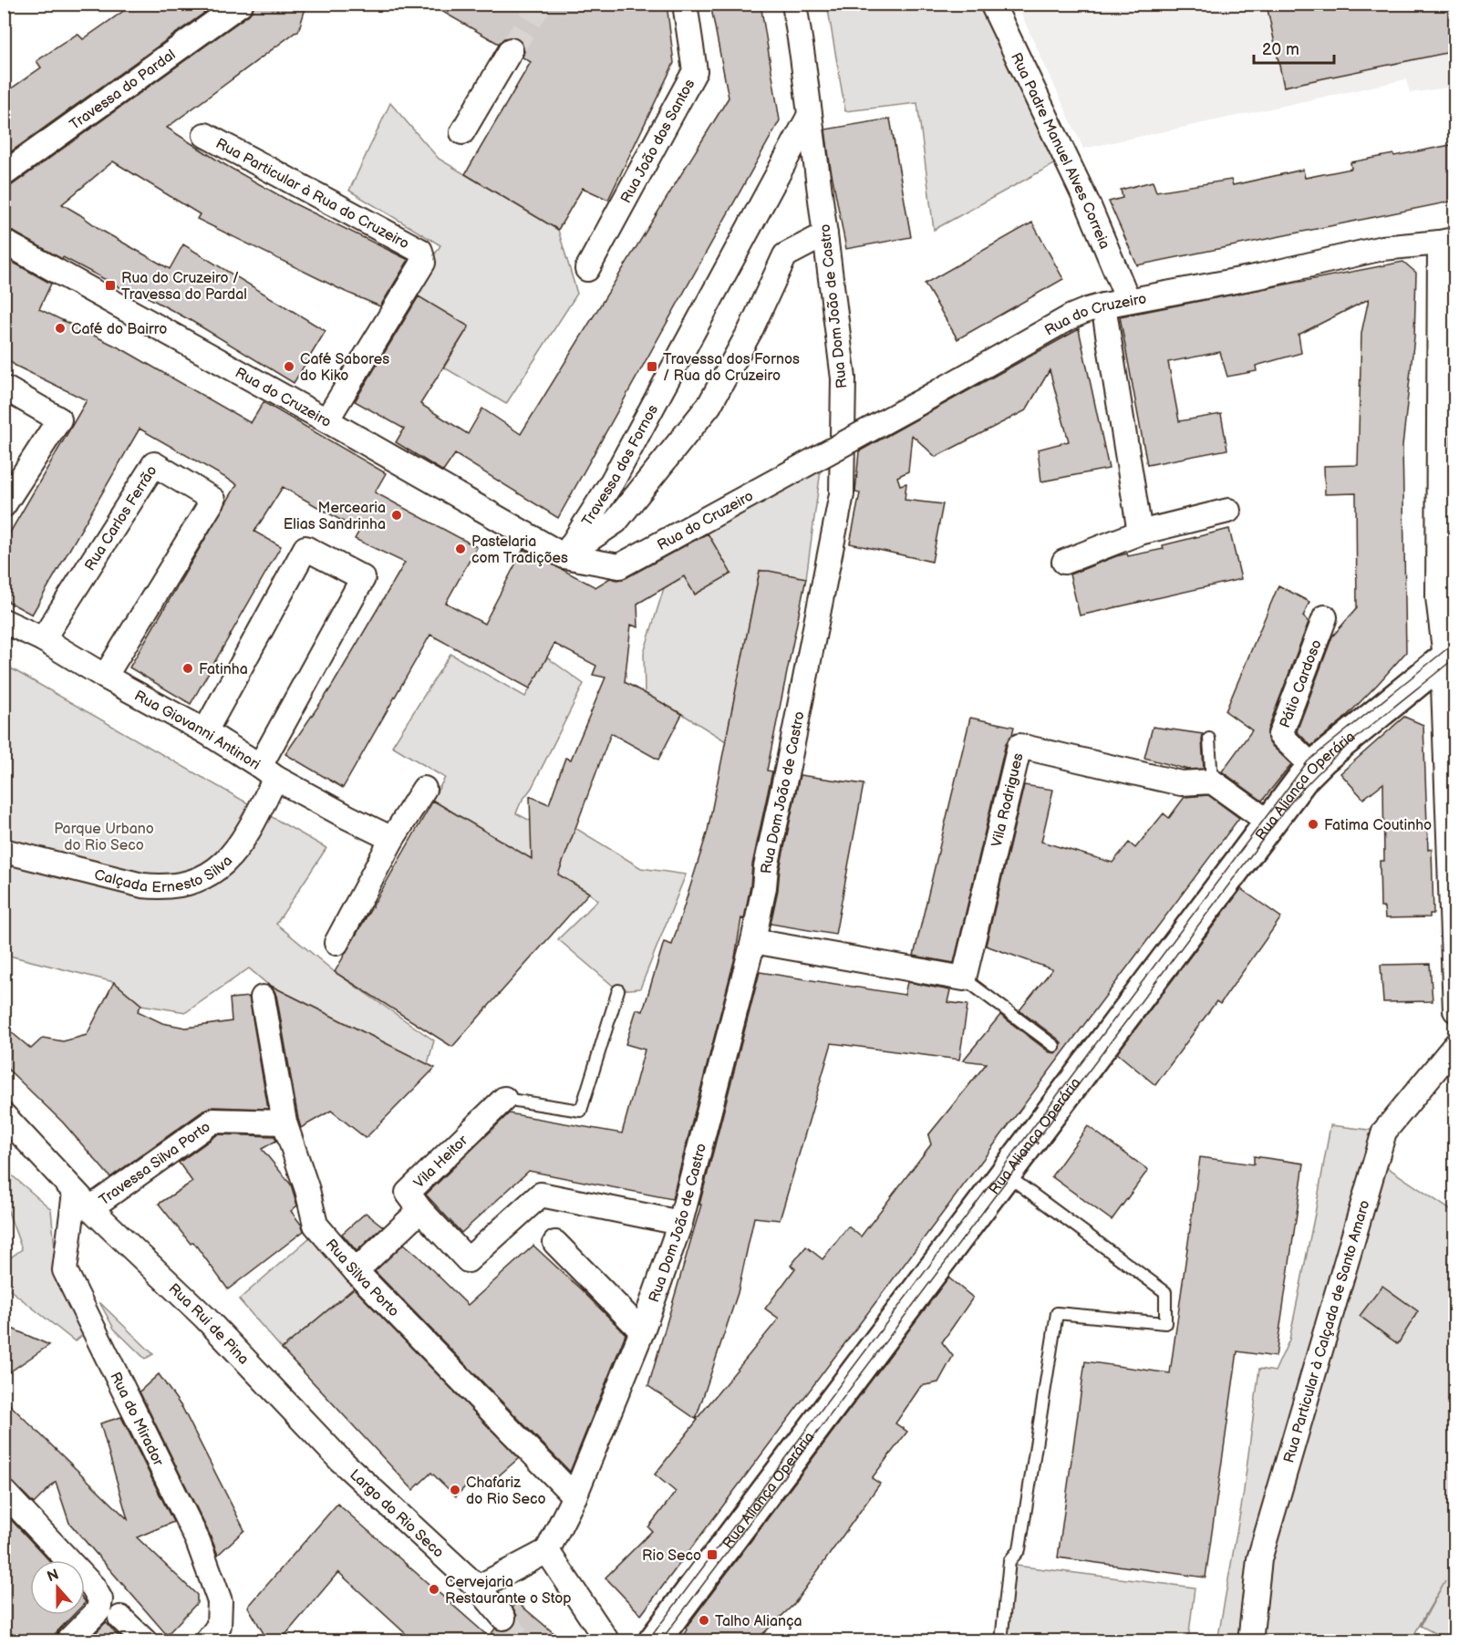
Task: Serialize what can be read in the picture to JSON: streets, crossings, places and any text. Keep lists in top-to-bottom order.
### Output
{
  "streets": {
    "street": [
      "Travessa do Pardal",
      "Rua João dos Santos",
      "Rua Padre Manuel Alves Correia",
      "Rua Particular à Rua do Cruzeiro",
      "Rua Dom João de Castro",
      "Rua do Cruzeiro",
      "Travessa dos Fornos",
      "Rua Carlos Ferrão",
      "Pátio Cardoso",
      "Rua Giovanni Antinori",
      "Rua Aliança Operária",
      "Vila Rodrigues",
      "Calçada Ernesto Silva",
      "Vila Heitor",
      "Travessa Silva Porto",
      "Rua Silva Porto",
      "Rua Rui de Pina",
      "Rua Particular à Calçada de Santo Amaro",
      "Rua do Mirador",
      "Largo do Rio Seco"
    ]
  },
  "crossings": [
    ["Rua Padre Manuel Alves Correia", "Rua do Cruzeiro"],
    ["Rua Particular à Rua do Cruzeiro", "Rua do Cruzeiro"],
    ["Rua Dom João de Castro", "Travessa dos Fornos"],
    ["Rua Dom João de Castro", "Rua Silva Porto"],
    ["Rua do Cruzeiro", "Travessa dos Fornos"],
    ["Rua Carlos Ferrão", "Rua Giovanni Antinori"],
    ["Pátio Cardoso", "Rua Aliança Operária"],
    ["Rua Giovanni Antinori", "Calçada Ernesto Silva"],
    ["Vila Heitor", "Rua Silva Porto"],
    ["Travessa Silva Porto", "Rua Silva Porto"],
    ["Travessa Silva Porto", "Rua Rui de Pina"],
    ["Travessa Silva Porto", "Rua do Mirador"],
    ["Rua Rui de Pina", "Rua do Mirador"],
    ["Rua Rui de Pina", "Largo do Rio Seco"]
  ],
  "parks": ["Parque Urbano do Rio Seco"],
  "places": {
    "transit": ["Rua do Cruzeiro / Travessa do Pardal", "Travessa dos Fornos / Rua do Cruzeiro", "Rio Seco"],
    "other": [
      "Café do Bairro",
      "Café Sabores do Kiko",
      "Mercearia Elias Sandrinha",
      "Pastelaria com Tradições",
      "Fatinha",
      "Fatima Coutinho",
      "Chafariz do Rio Seco",
      "Cervejaria Restaurante o Stop",
      "Talho Aliança"
    ]
  },
  "scale_bar": "20 m",
  "north": "top"
}
